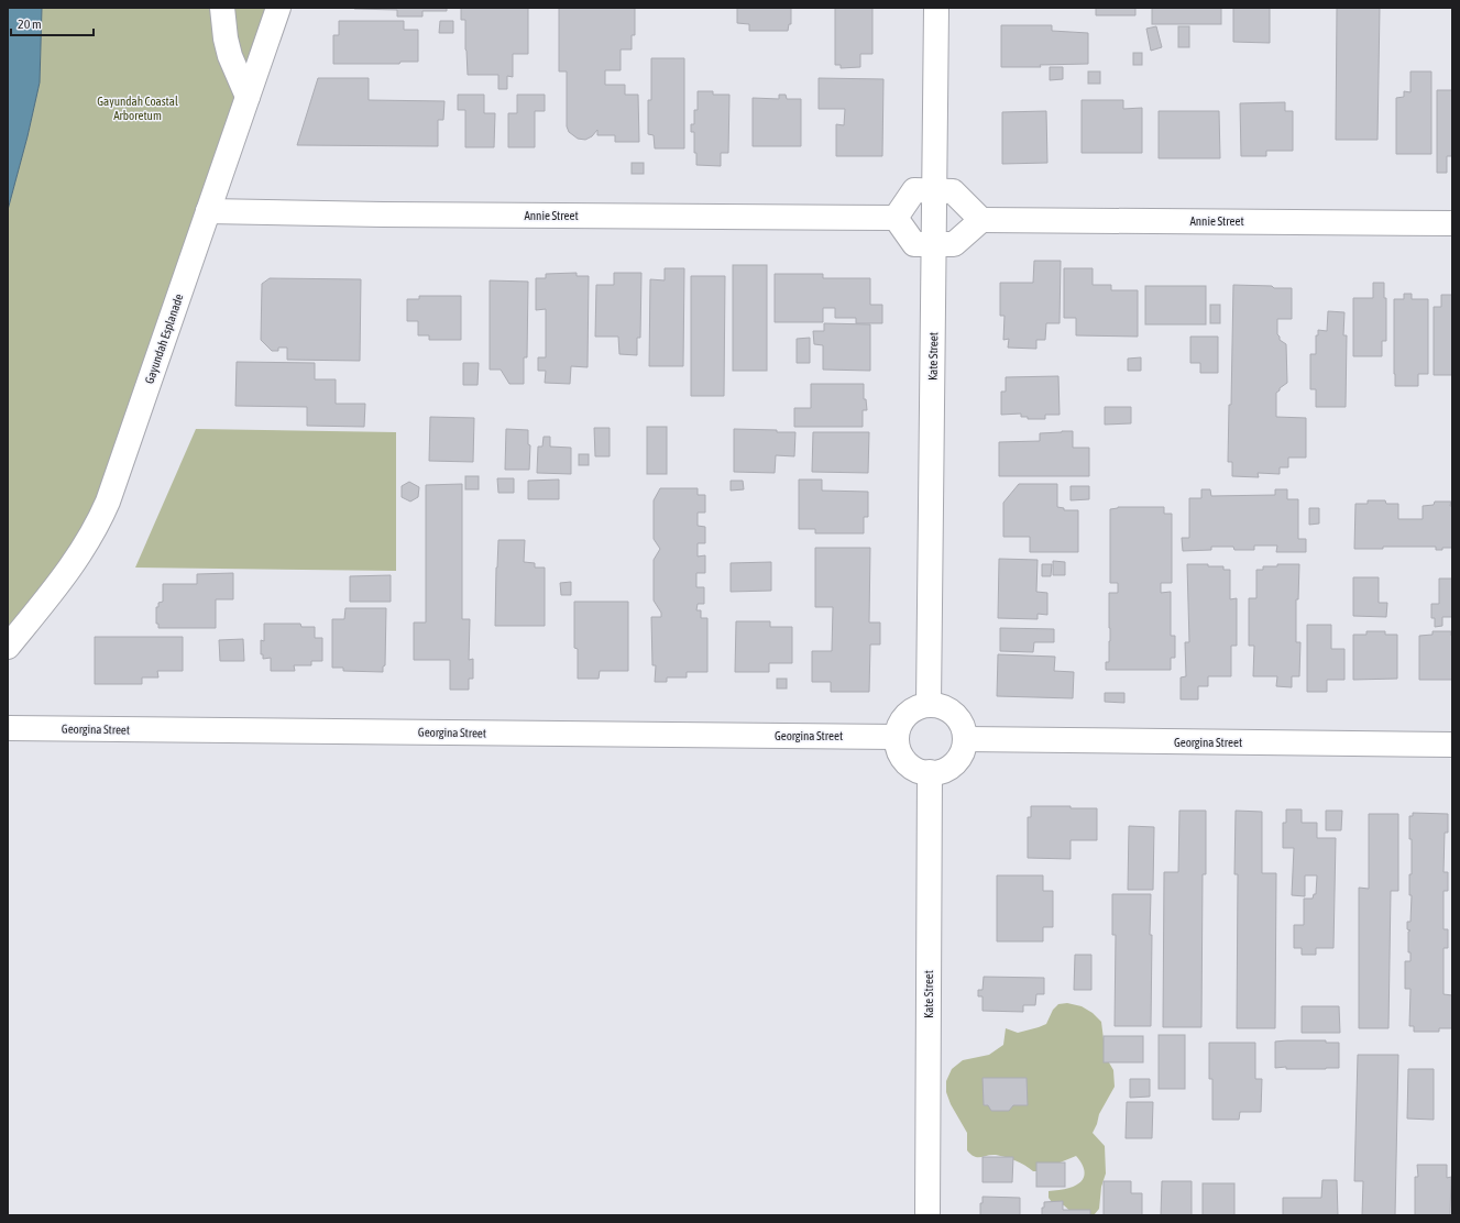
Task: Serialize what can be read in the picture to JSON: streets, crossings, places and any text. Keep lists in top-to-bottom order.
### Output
{
  "streets": {
    "street": [
      "Annie Street",
      "Gayundah Esplanade",
      "Kate Street",
      "Georgina Street"
    ]
  },
  "crossings": [
    ["Annie Street", "Gayundah Esplanade"],
    ["Kate Street", "Georgina Street"]
  ],
  "parks": ["Gayundah Coastal Arboretum"],
  "scale_bar": "20 m"
}
